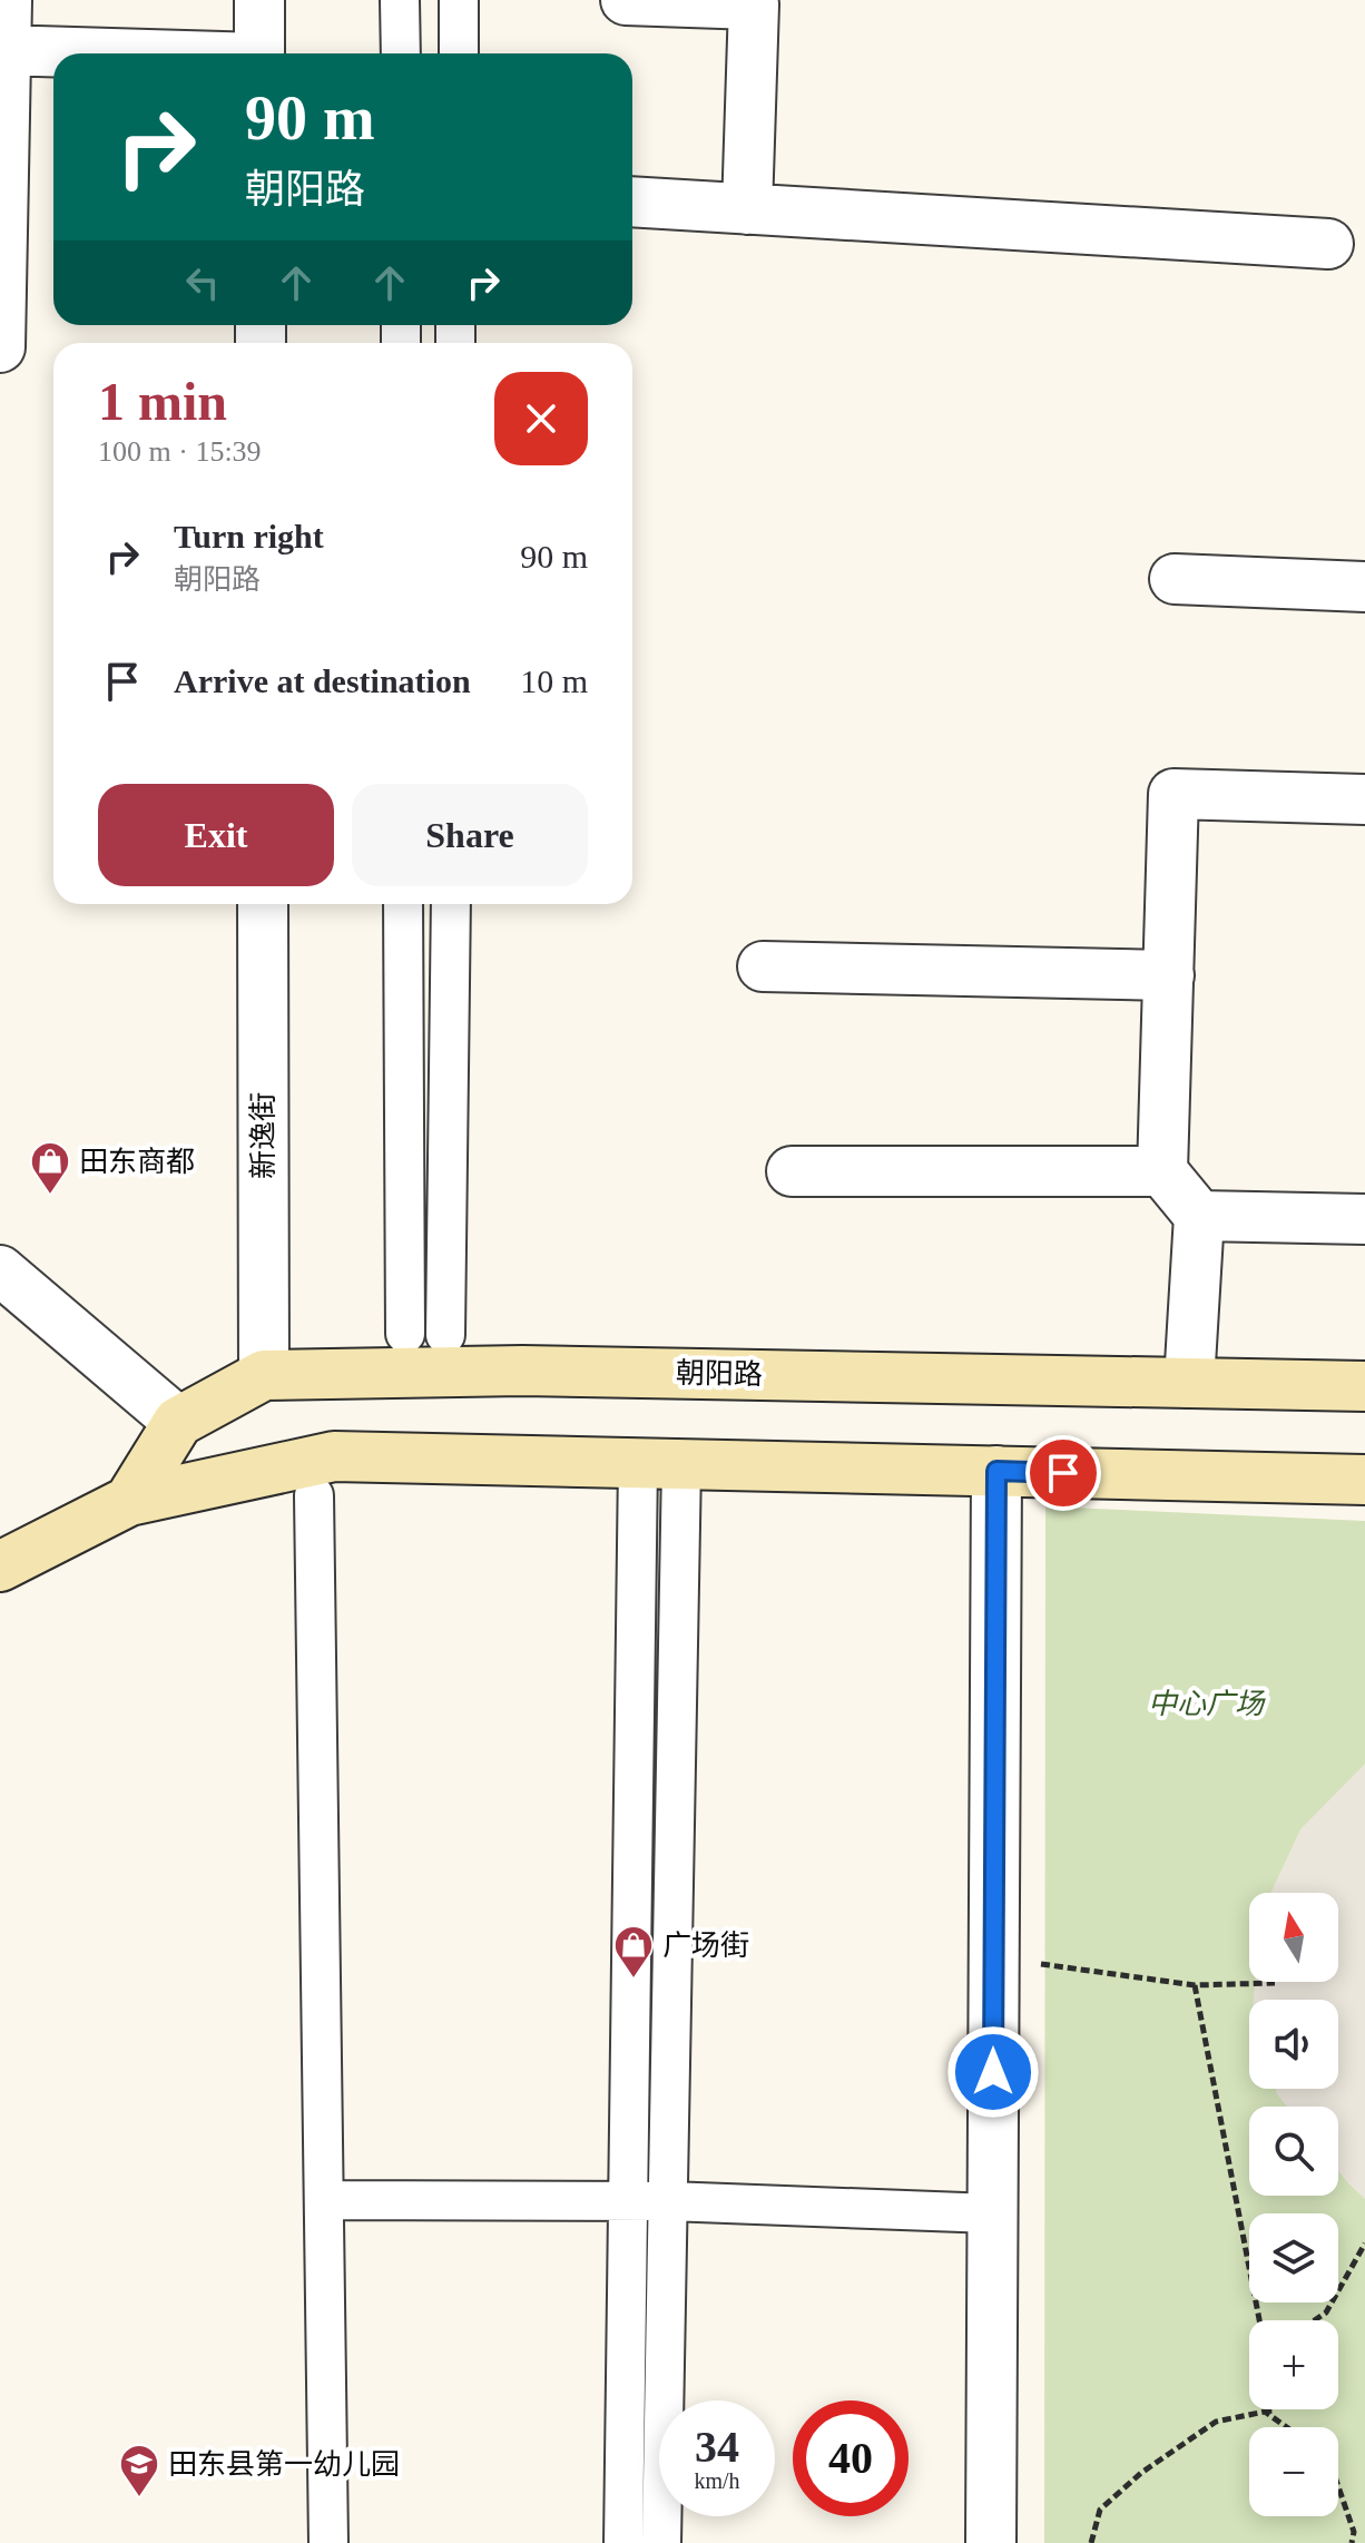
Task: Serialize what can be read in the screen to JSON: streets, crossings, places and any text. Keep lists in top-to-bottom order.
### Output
{
  "streets": {
    "main road": ["朝阳路"],
    "street": ["新逸街"]
  },
  "crossings": [
    ["新逸街", "朝阳路"]
  ],
  "parks": ["中心广场"],
  "places": {
    "shop": ["田东商都", "广场街"],
    "school or university": ["田东县第一幼儿园"]
  },
  "north": "top",
  "page": {
    "turn": ["90 m", "朝阳路"],
    "heading": ["1 min", "100 m · 15:39"],
    "list": [
      {
        "name": "Turn right",
        "note": "朝阳路",
        "value": "90 m"
      },
      {
        "name": "Arrive at destination",
        "value": "10 m"
      }
    ],
    "buttons": ["Exit", "Share"],
    "map_buttons": ["+", "−"],
    "speed": "34 km/h",
    "limit": "40"
  }
}
